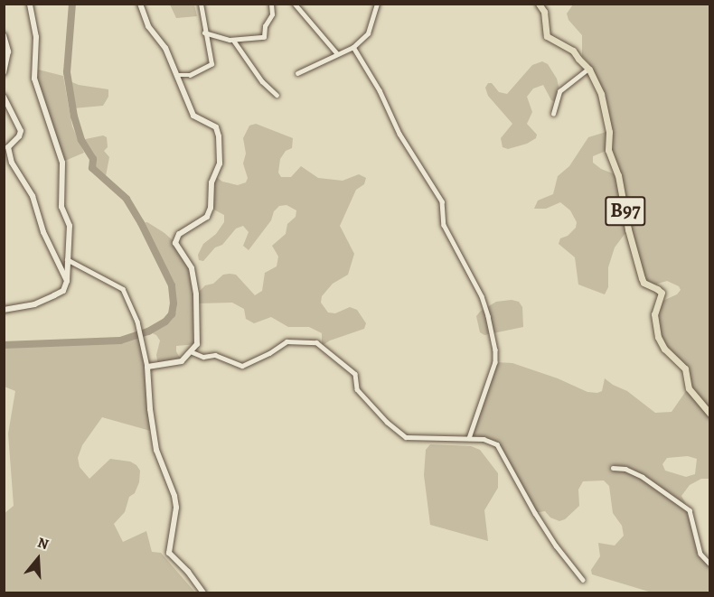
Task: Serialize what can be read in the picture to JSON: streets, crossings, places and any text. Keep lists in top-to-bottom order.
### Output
{
  "streets": {
    "main road": ["B97"]
  },
  "north": "top"
}
